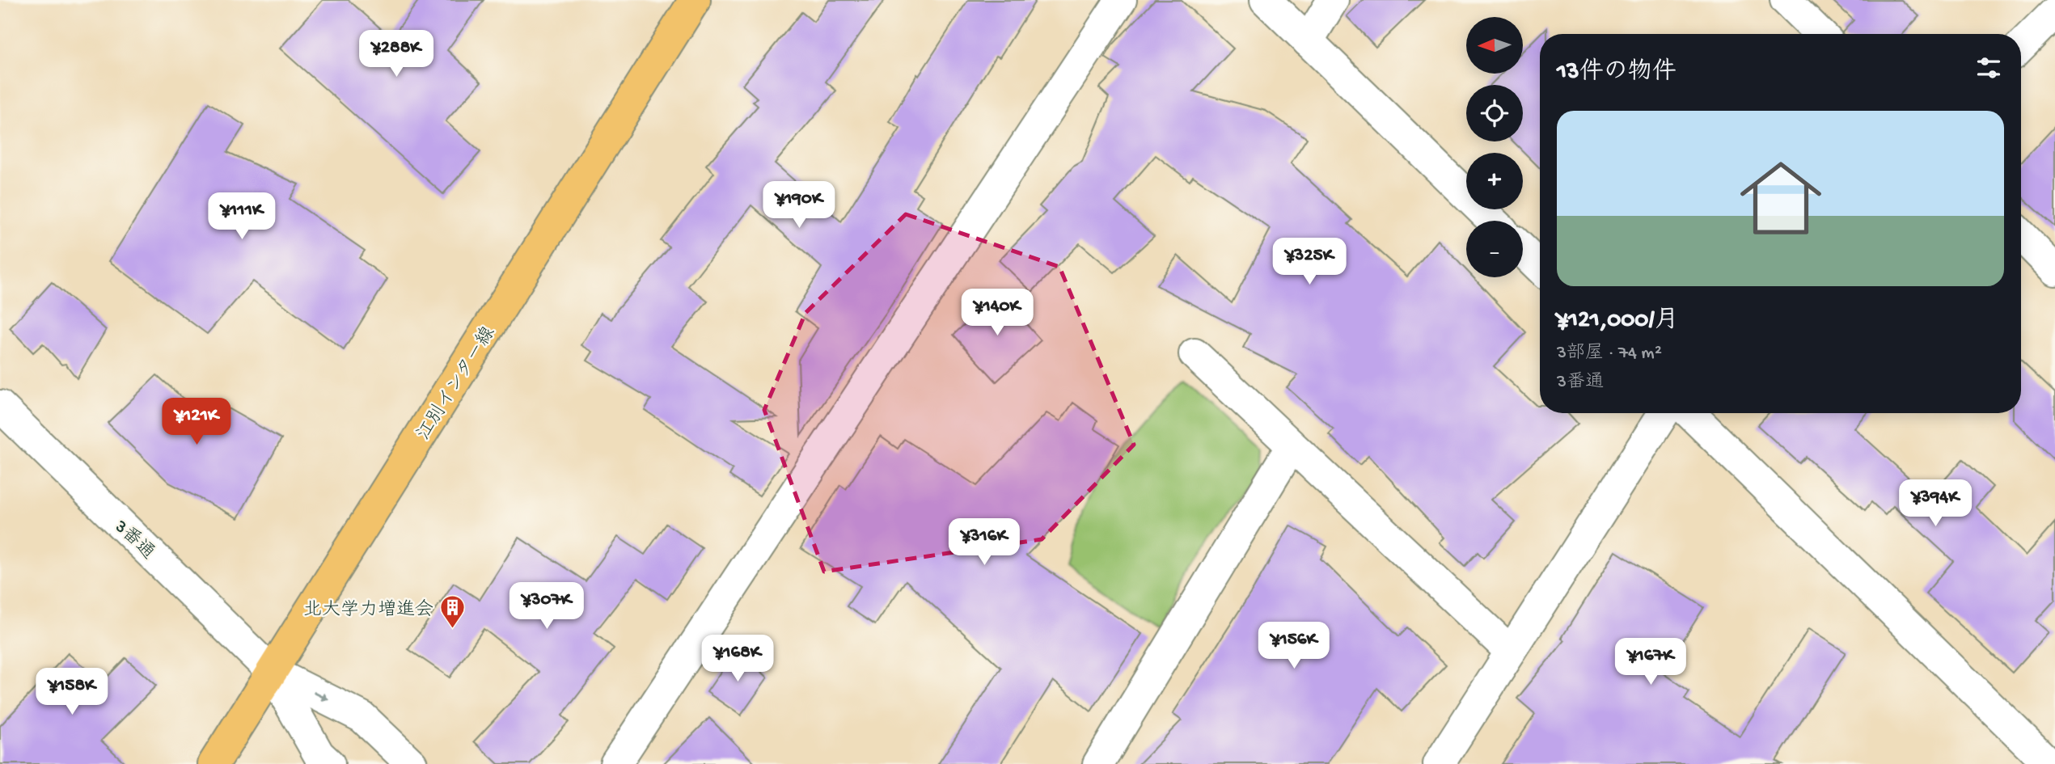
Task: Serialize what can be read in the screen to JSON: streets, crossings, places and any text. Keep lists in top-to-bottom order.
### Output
{
  "streets": {
    "main road": ["江別インター線"],
    "street": ["3番通"]
  },
  "crossings": [
    ["江別インター線", "3番通"]
  ],
  "places": {
    "building": ["北大学力増進会"]
  },
  "north": "left",
  "page": {
    "map_buttons": ["+", "−"],
    "price": [
      "¥288K",
      "¥190K",
      "¥111K",
      "¥325K",
      "¥140K",
      "¥121K",
      "¥394K",
      "¥316K",
      "¥307K",
      "¥156K",
      "¥168K",
      "¥167K",
      "¥158K"
    ],
    "heading": "13件の物件",
    "list": [
      {
        "name": "¥121,000/月",
        "note": "3部屋 · 74 m² · 3番通"
      }
    ]
  }
}
